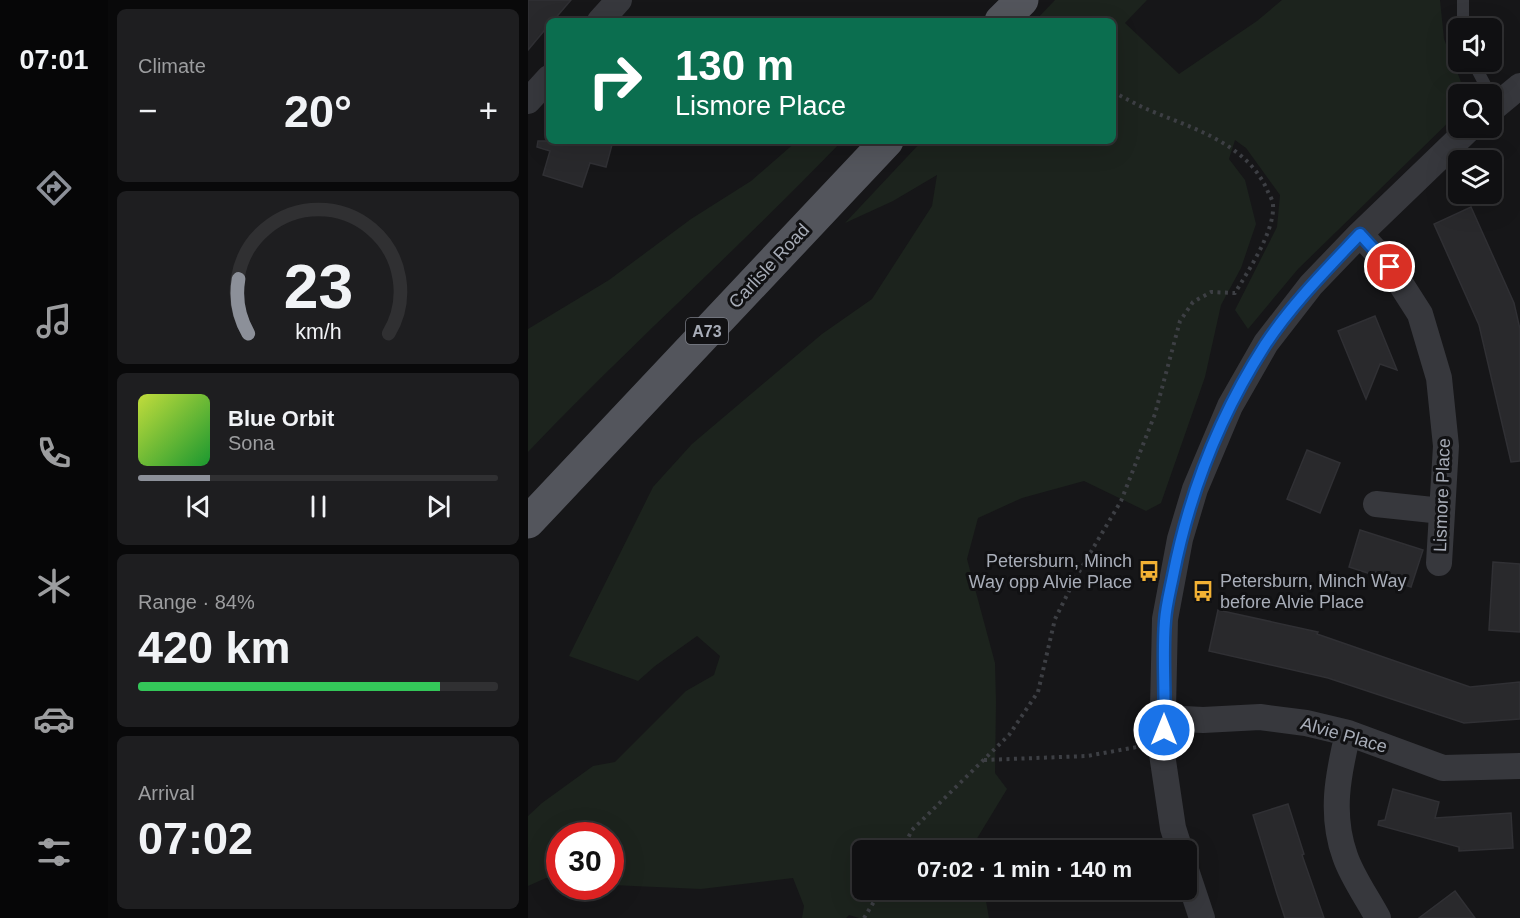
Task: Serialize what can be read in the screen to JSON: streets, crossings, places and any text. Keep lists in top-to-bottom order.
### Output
{
  "streets": {
    "main road": ["Carlisle Road", "A73"],
    "street": ["Lismore Place", "Alvie Place"]
  },
  "places": {
    "bus stop": ["Petersburn, Minch Way opp Alvie Place", "Petersburn, Minch Way before Alvie Place"]
  },
  "page": {
    "tabs": "07:01",
    "tile": [
      "Climate",
      ["Range · 84%", "420 km"],
      ["Arrival", "07:02"]
    ],
    "turn": ["130 m", "Lismore Place"],
    "heat": ["−", "20°", "+"],
    "song": ["Blue Orbit", "Sona"],
    "limit": "30",
    "trip": "07:02 · 1 min · 140 m",
    "gauge": ["23", "km/h"]
  }
}
